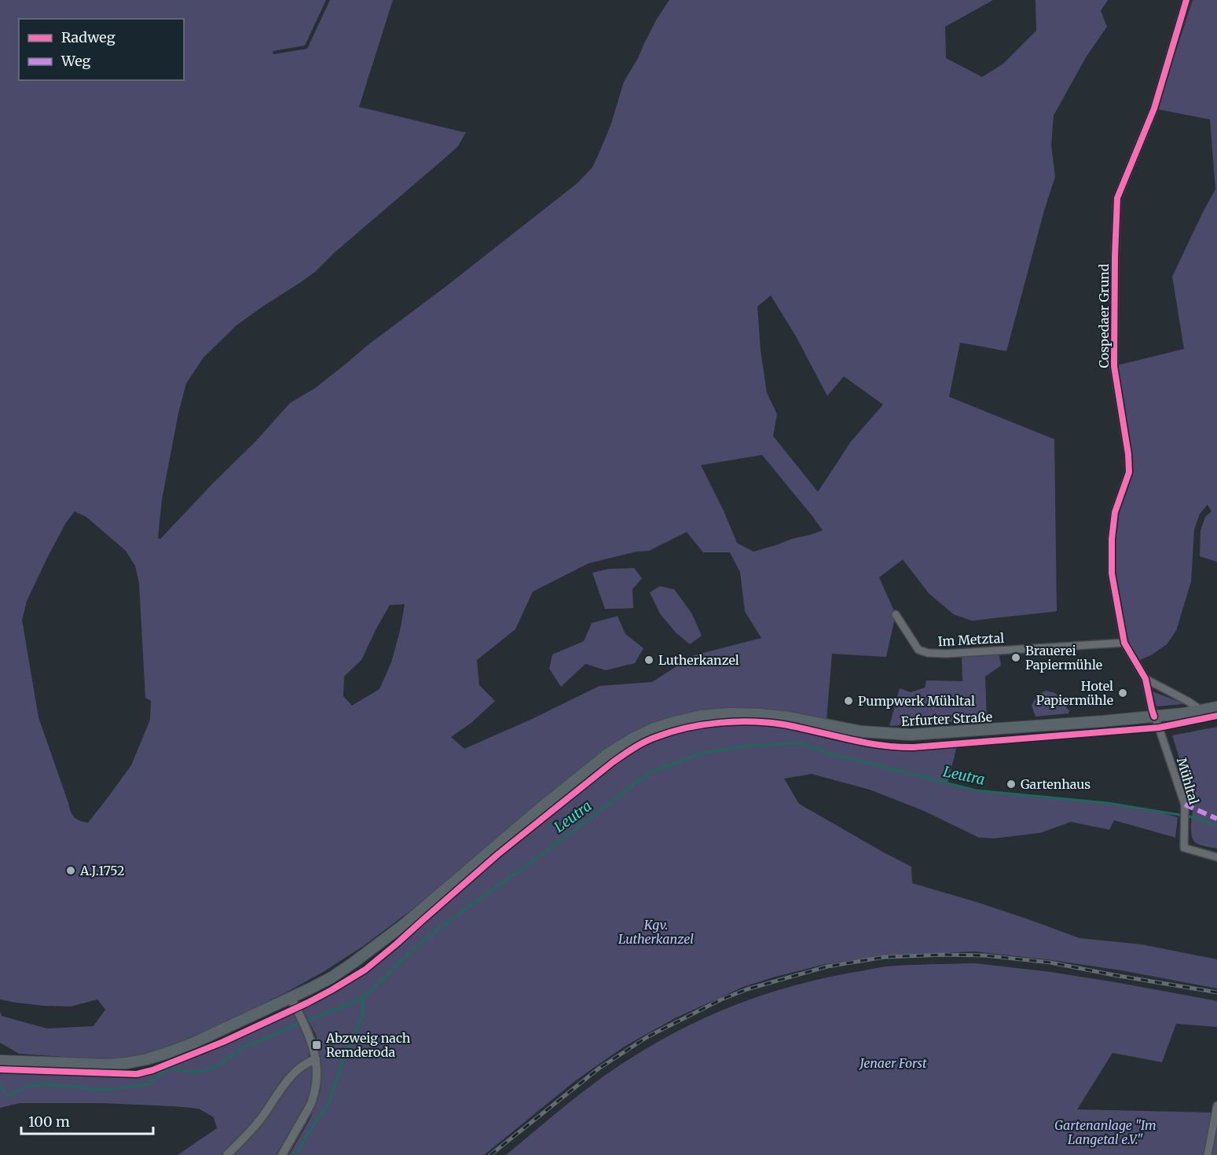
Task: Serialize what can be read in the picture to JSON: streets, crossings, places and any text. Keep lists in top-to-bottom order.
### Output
{
  "streets": {
    "main road": ["Erfurter Straße"],
    "street": ["Cospedaer Grund", "Im Metztal", "Mühltal"]
  },
  "crossings": [
    ["Cospedaer Grund", "Im Metztal"],
    ["Cospedaer Grund", "Erfurter Straße"],
    ["Cospedaer Grund", "Mühltal"],
    ["Erfurter Straße", "Mühltal"]
  ],
  "water": ["Leutra"],
  "parks": ["Kgv. Lutherkanzel", "Jenaer Forst", "Gartenanlage \"Im Langetal e.V.\""],
  "places": {
    "other": [
      "Brauerei Papiermühle",
      "Lutherkanzel",
      "Hotel Papiermühle",
      "Pumpwerk Mühltal",
      "Gartenhaus",
      "A.J.1752"
    ],
    "transit": ["Abzweig nach Remderoda"]
  },
  "legend": ["Radweg", "Weg"],
  "scale_bar": "100 m"
}
